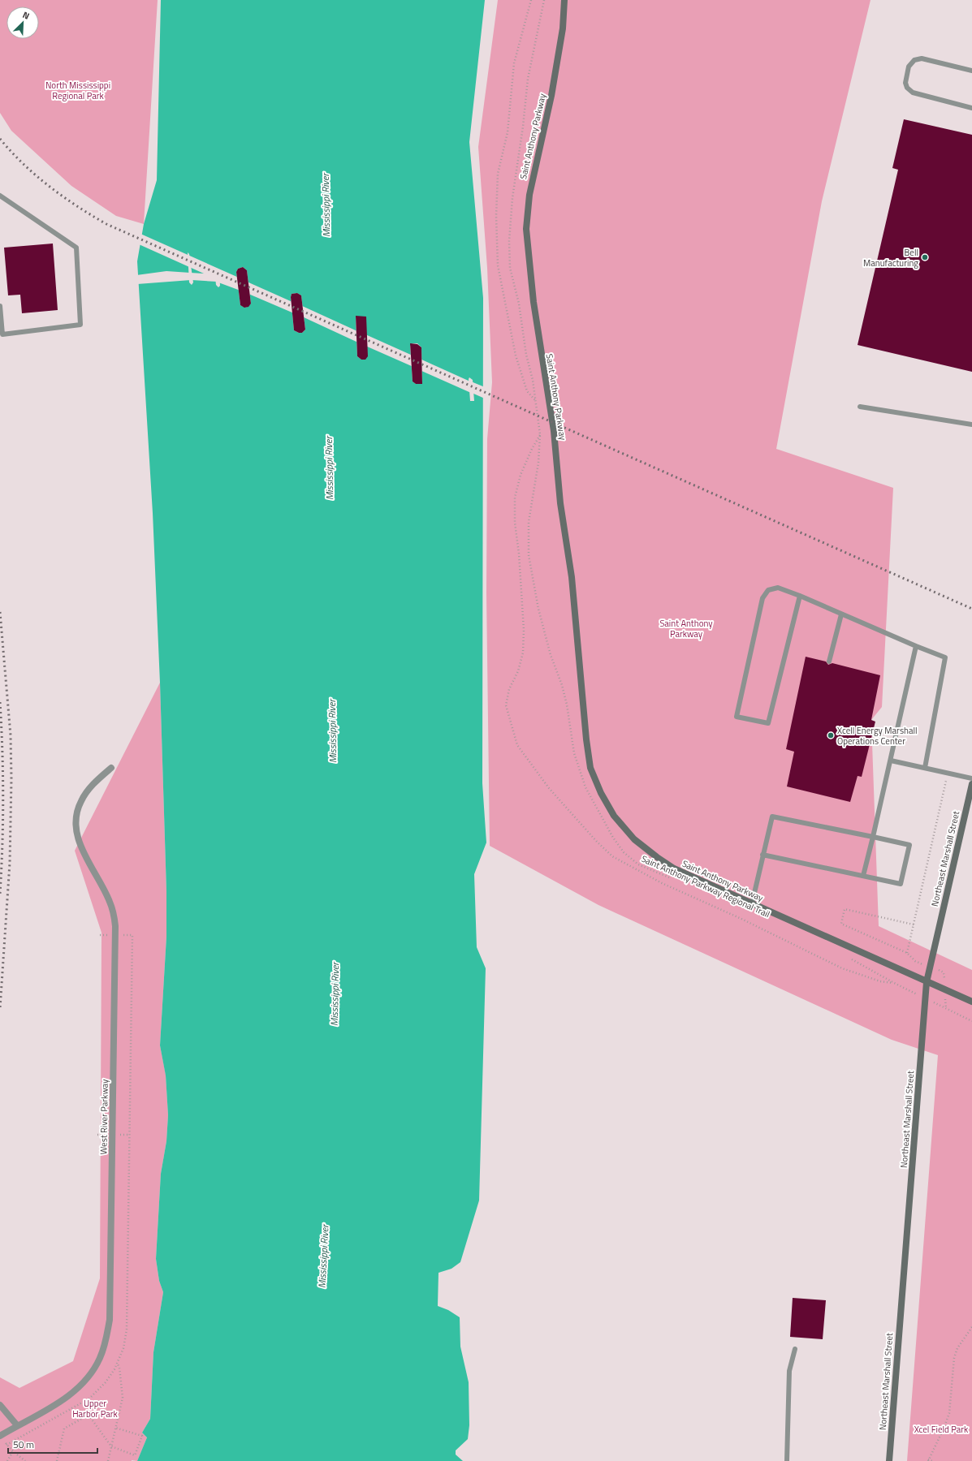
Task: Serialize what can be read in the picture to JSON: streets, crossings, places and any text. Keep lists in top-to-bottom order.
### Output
{
  "streets": {
    "street": ["Saint Anthony Parkway", "Northeast Marshall Street", "West River Parkway"],
    "path": ["Saint Anthony Parkway Regional Trail"]
  },
  "crossings": [
    ["Saint Anthony Parkway", "Northeast Marshall Street"]
  ],
  "water": ["Mississippi River"],
  "parks": [
    "North Mississippi Regional Park",
    "Saint Anthony Parkway",
    "Upper Harbor Park",
    "Xcel Field Park"
  ],
  "places": ["Bell Manufacturing", "Xcell Energy Marshall Operations Center"],
  "scale_bar": "50 m",
  "north": "top right"
}
